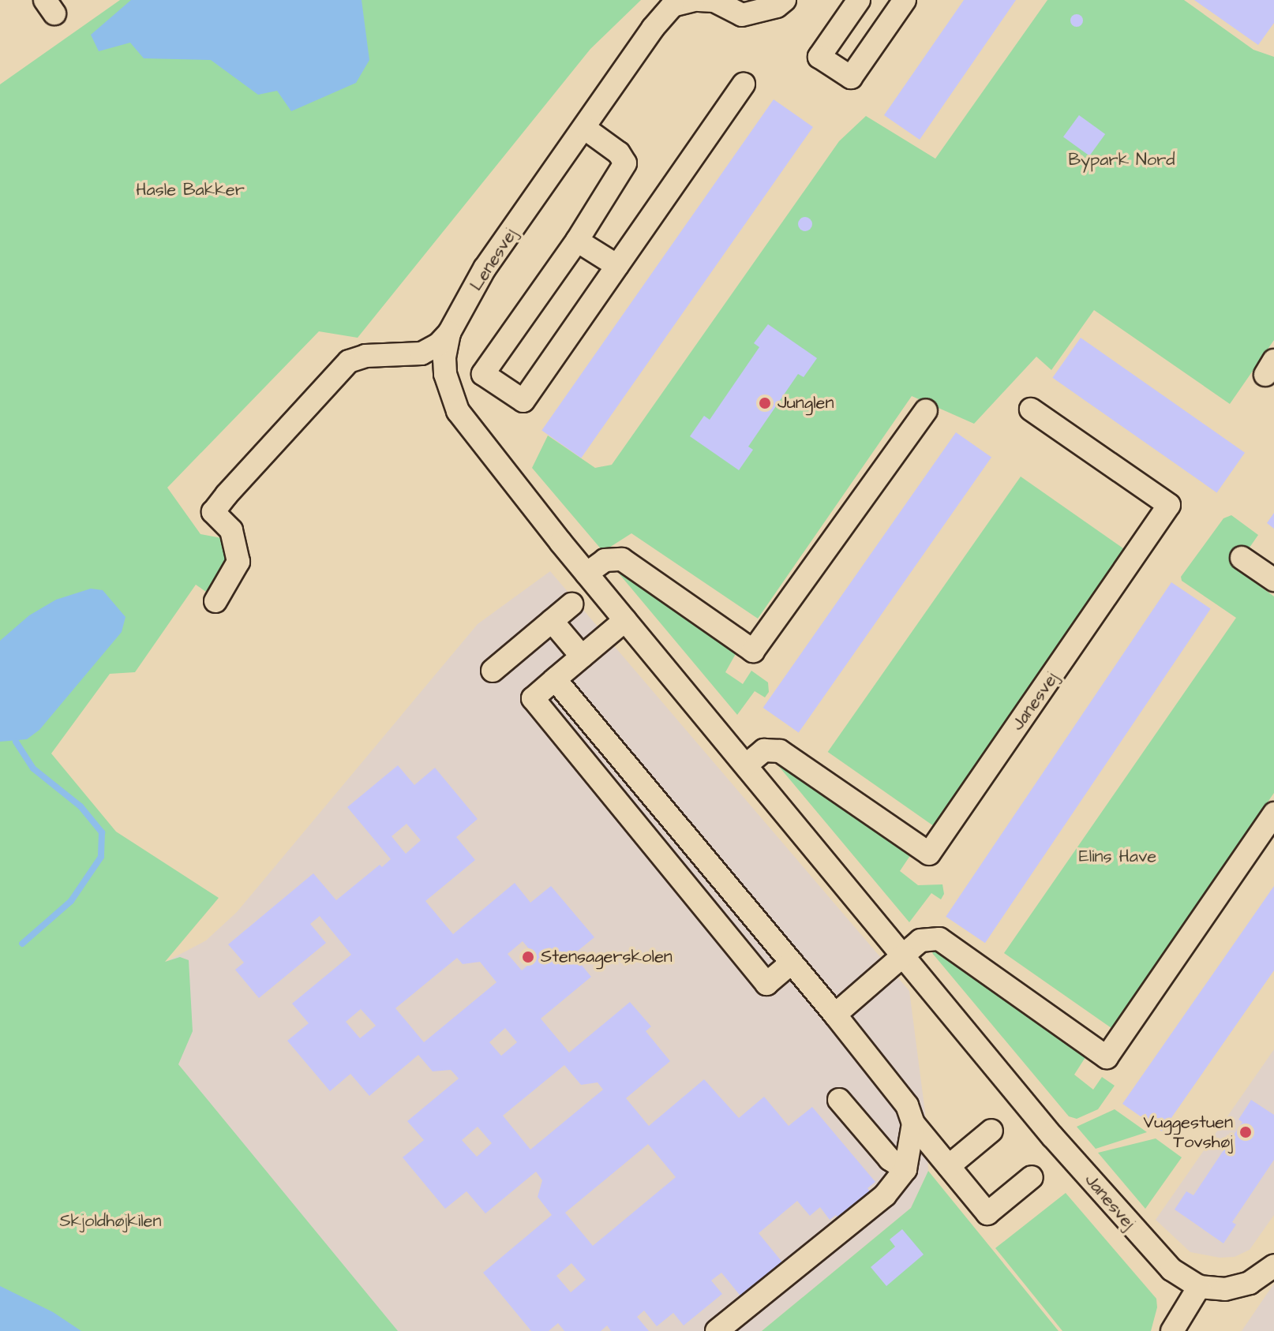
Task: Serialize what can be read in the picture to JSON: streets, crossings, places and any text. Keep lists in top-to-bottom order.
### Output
{
  "streets": {
    "street": ["Lenesvej", "Janesvej"]
  },
  "crossings": [
    ["Lenesvej", "Janesvej"]
  ],
  "parks": [
    "Bypark Nord",
    "Hasle Bakker",
    "Elins Have",
    "Skjoldhøjkilen"
  ],
  "places": ["Junglen", "Stensagerskolen", "Vuggestuen Tovshøj"]
}
